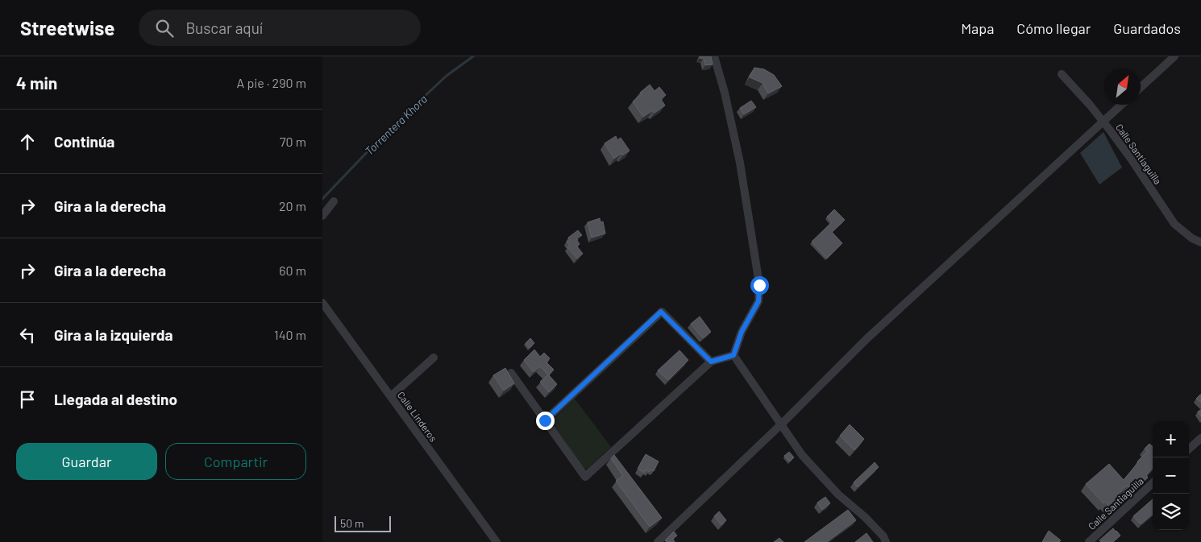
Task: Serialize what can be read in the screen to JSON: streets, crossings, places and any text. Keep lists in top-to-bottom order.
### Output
{
  "streets": {
    "street": ["Calle Santiaguilla", "Calle Linderos"]
  },
  "water": ["Torrentera Khora"],
  "scale_bar": "50 m",
  "north": "top right",
  "page": {
    "header": "Streetwise",
    "search": "Buscar aquí",
    "nav": ["Mapa", "Cómo llegar", "Guardados"],
    "heading": ["4 min", "A pie · 290 m"],
    "list": [
      ["Continúa", "70 m"],
      ["Gira a la derecha", "20 m"],
      ["Gira a la derecha", "60 m"],
      ["Gira a la izquierda", "140 m"],
      "Llegada al destino"
    ],
    "map_buttons": ["+", "−"],
    "buttons": ["Guardar", "Compartir"],
    "scale": "50 m"
  }
}
